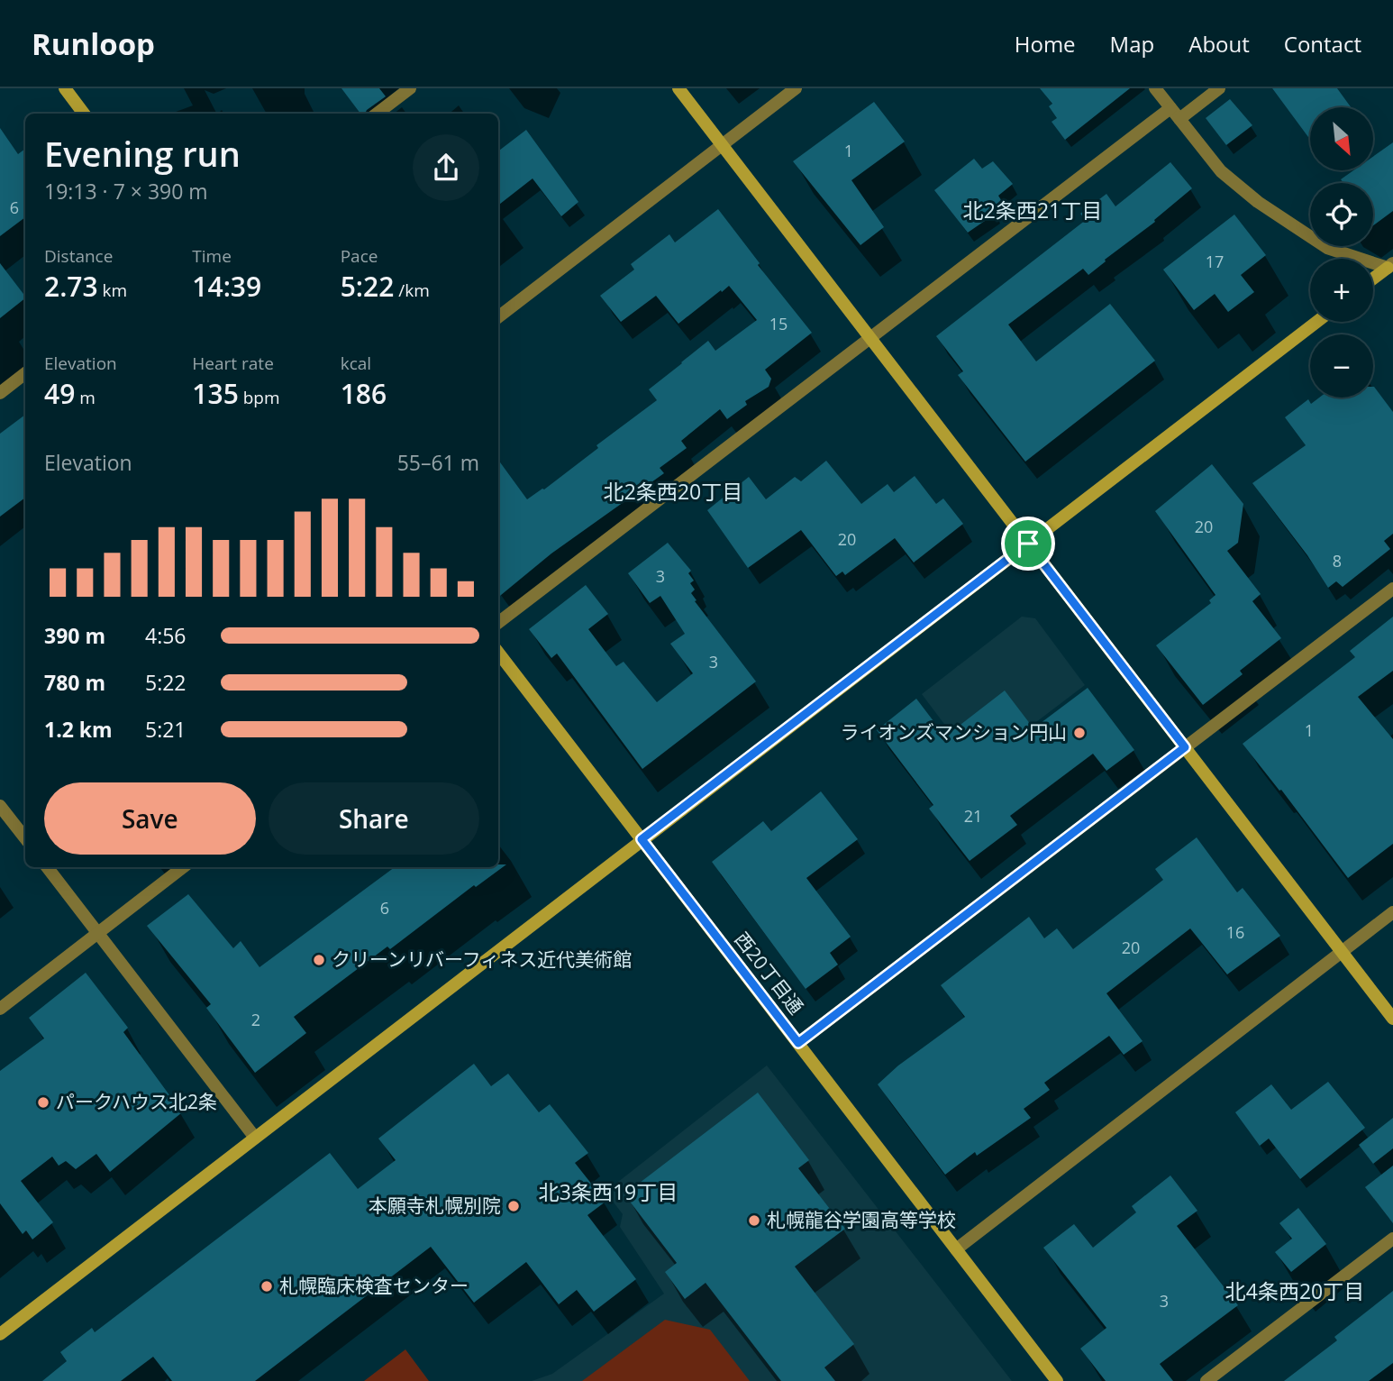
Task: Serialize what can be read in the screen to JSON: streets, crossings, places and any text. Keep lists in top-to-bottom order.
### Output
{
  "streets": {
    "street": ["西20丁目通"]
  },
  "districts": [
    "北2条西21丁目",
    "北2条西20丁目",
    "北3条西19丁目",
    "北4条西20丁目"
  ],
  "places": [
    "ライオンズマンション円山",
    "クリーンリバーフィネス近代美術館",
    "パークハウス北2条",
    "本願寺札幌別院",
    "札幌龍谷学園高等学校",
    "札幌臨床検査センター"
  ],
  "house_numbers": [
    "1",
    "6",
    "17",
    "15",
    "20",
    "20",
    "8",
    "3",
    "3",
    "1",
    "21",
    "6",
    "16",
    "20",
    "2",
    "3"
  ],
  "north": "bottom right",
  "page": {
    "header": "Runloop",
    "nav": [
      "Home",
      "Map",
      "About",
      "Contact"
    ],
    "map_buttons": ["+", "−"],
    "heading": ["Evening run", "19:13 · 7 × 390 m"],
    "stats": [
      ["Distance", "2.73 km"],
      ["Time", "14:39"],
      ["Pace", "5:22 /km"],
      ["Elevation", "49 m"],
      ["Heart rate", "135 bpm"],
      ["kcal", "186"]
    ],
    "chart": ["Elevation", "55–61 m"],
    "list": [
      {
        "name": "390 m",
        "note": "4:56"
      },
      {
        "name": "780 m",
        "note": "5:22"
      },
      {
        "name": "1.2 km",
        "note": "5:21"
      }
    ],
    "buttons": ["Save", "Share"]
  }
}
